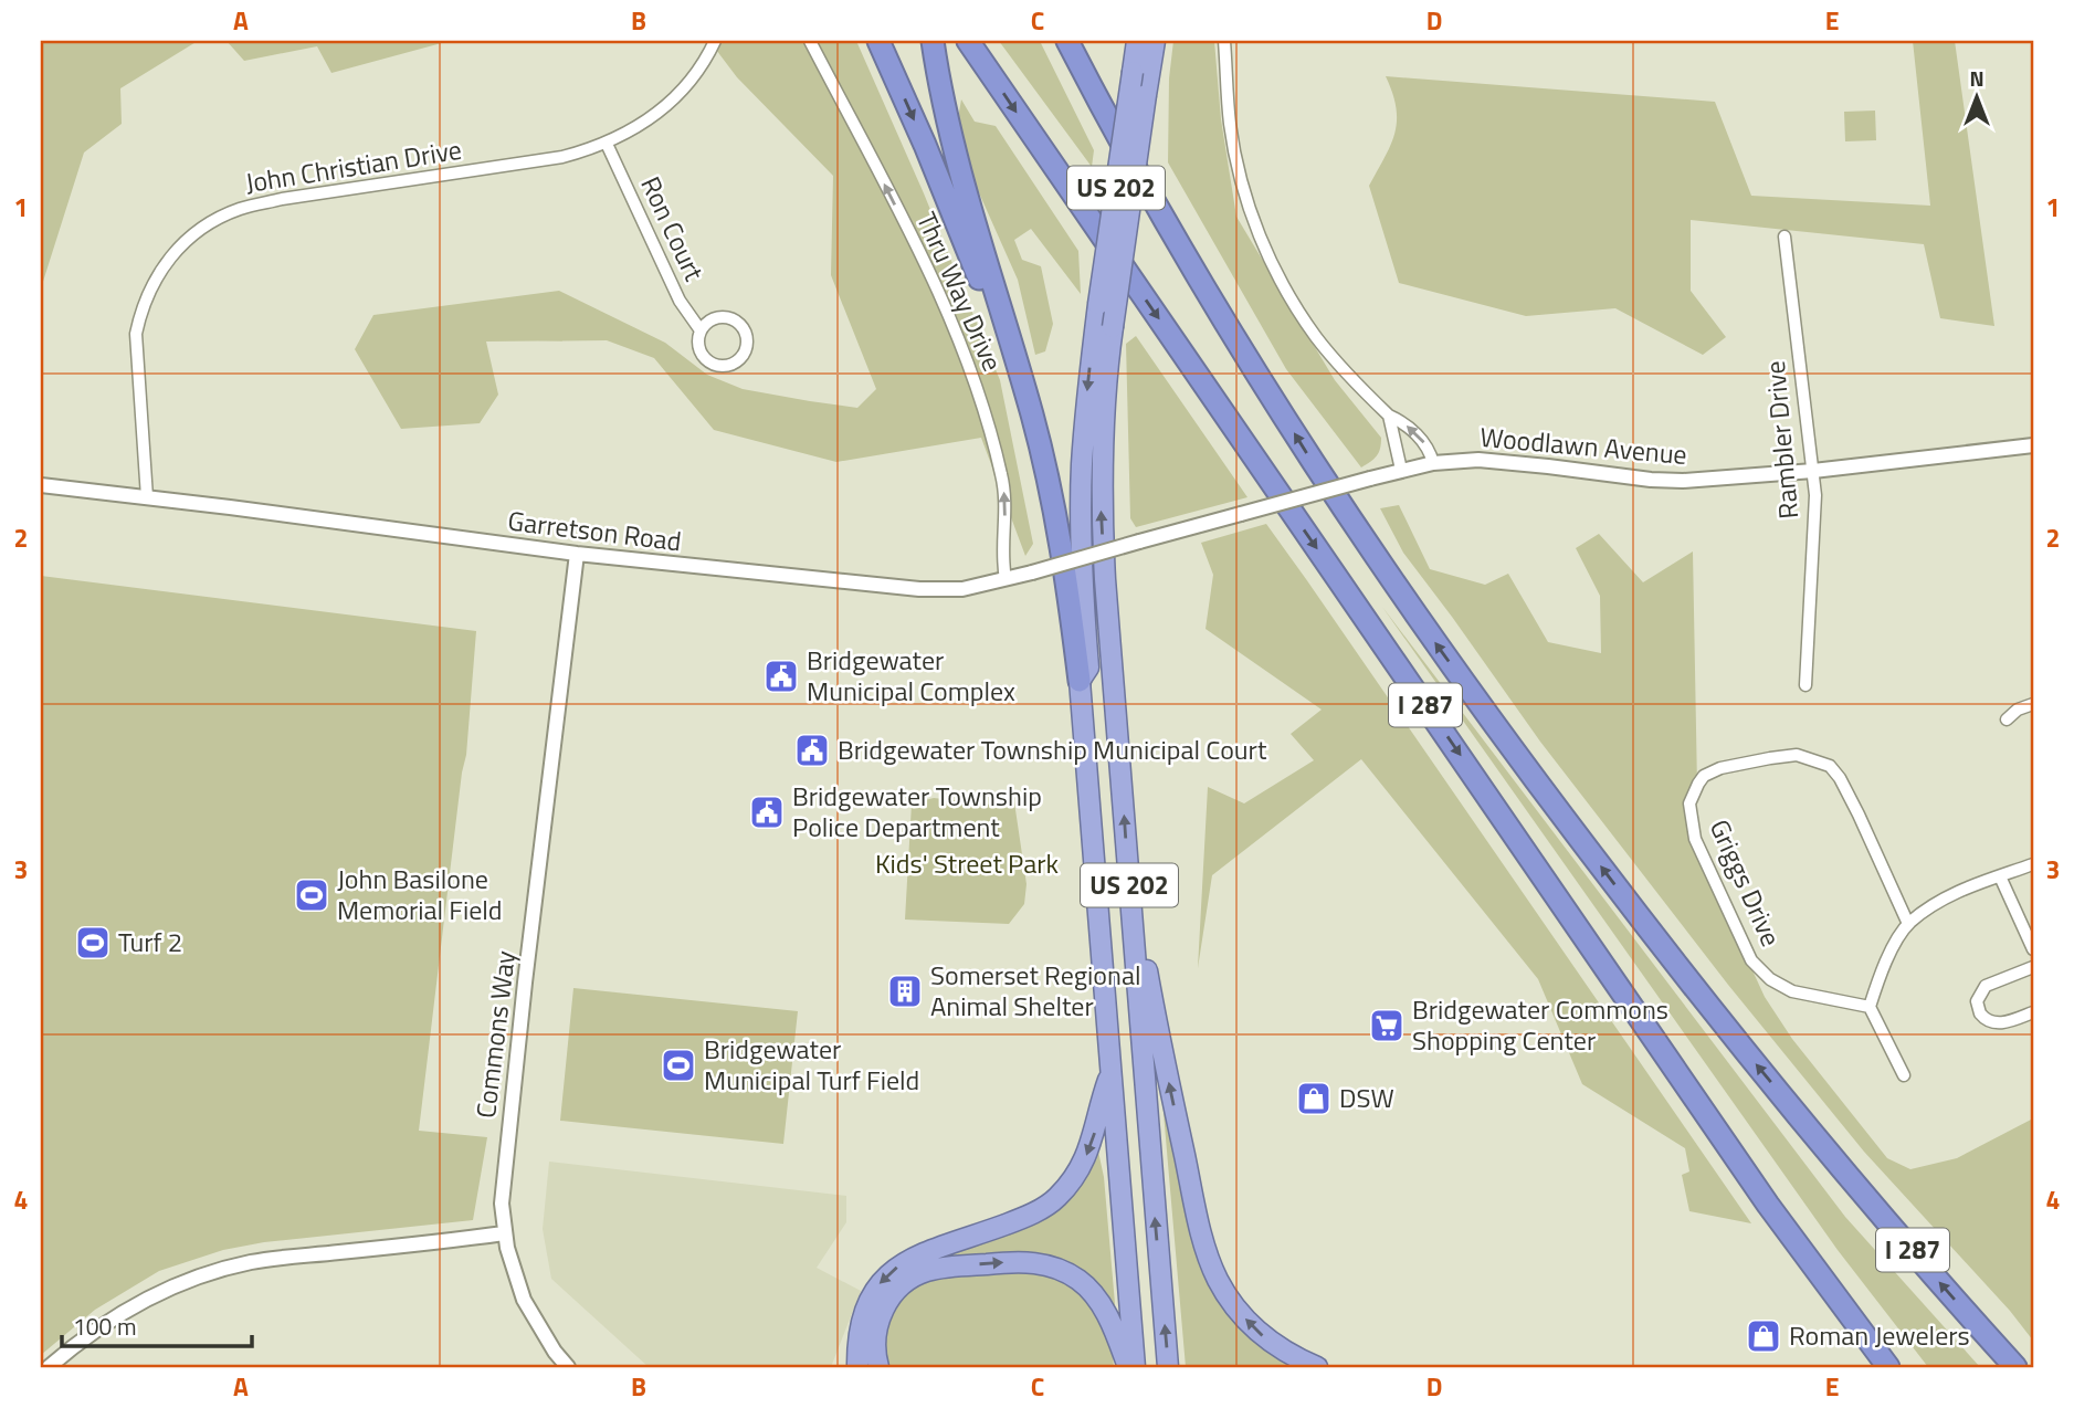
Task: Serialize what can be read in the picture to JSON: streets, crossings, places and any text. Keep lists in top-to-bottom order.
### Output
{
  "streets": {
    "highway": ["US 202", "I 287"],
    "street": [
      "John Christian Drive",
      "Ron Court",
      "Thru Way Drive",
      "Rambler Drive",
      "Woodlawn Avenue",
      "Garretson Road",
      "Griggs Drive",
      "Commons Way"
    ]
  },
  "crossings": [
    ["John Christian Drive", "Ron Court"],
    ["John Christian Drive", "Garretson Road"],
    ["Thru Way Drive", "Garretson Road"],
    ["Rambler Drive", "Woodlawn Avenue"],
    ["Woodlawn Avenue", "Garretson Road"],
    ["Garretson Road", "Commons Way"]
  ],
  "one_way": ["Thru Way Drive"],
  "parks": ["Kids' Street Park"],
  "places": {
    "public building": ["Bridgewater Municipal Complex", "Bridgewater Township Municipal Court", "Bridgewater Township Police Department"],
    "sports": ["John Basilone Memorial Field", "Turf 2", "Bridgewater Municipal Turf Field"],
    "building": ["Somerset Regional Animal Shelter"],
    "supermarket": ["Bridgewater Commons Shopping Center"],
    "shop": ["DSW", "Roman Jewelers"]
  },
  "scale_bar": "100 m",
  "north": "top",
  "grid": {
    "columns": [
      "A",
      "B",
      "C",
      "D",
      "E"
    ],
    "rows": [
      "1",
      "2",
      "3",
      "4"
    ]
  }
}
